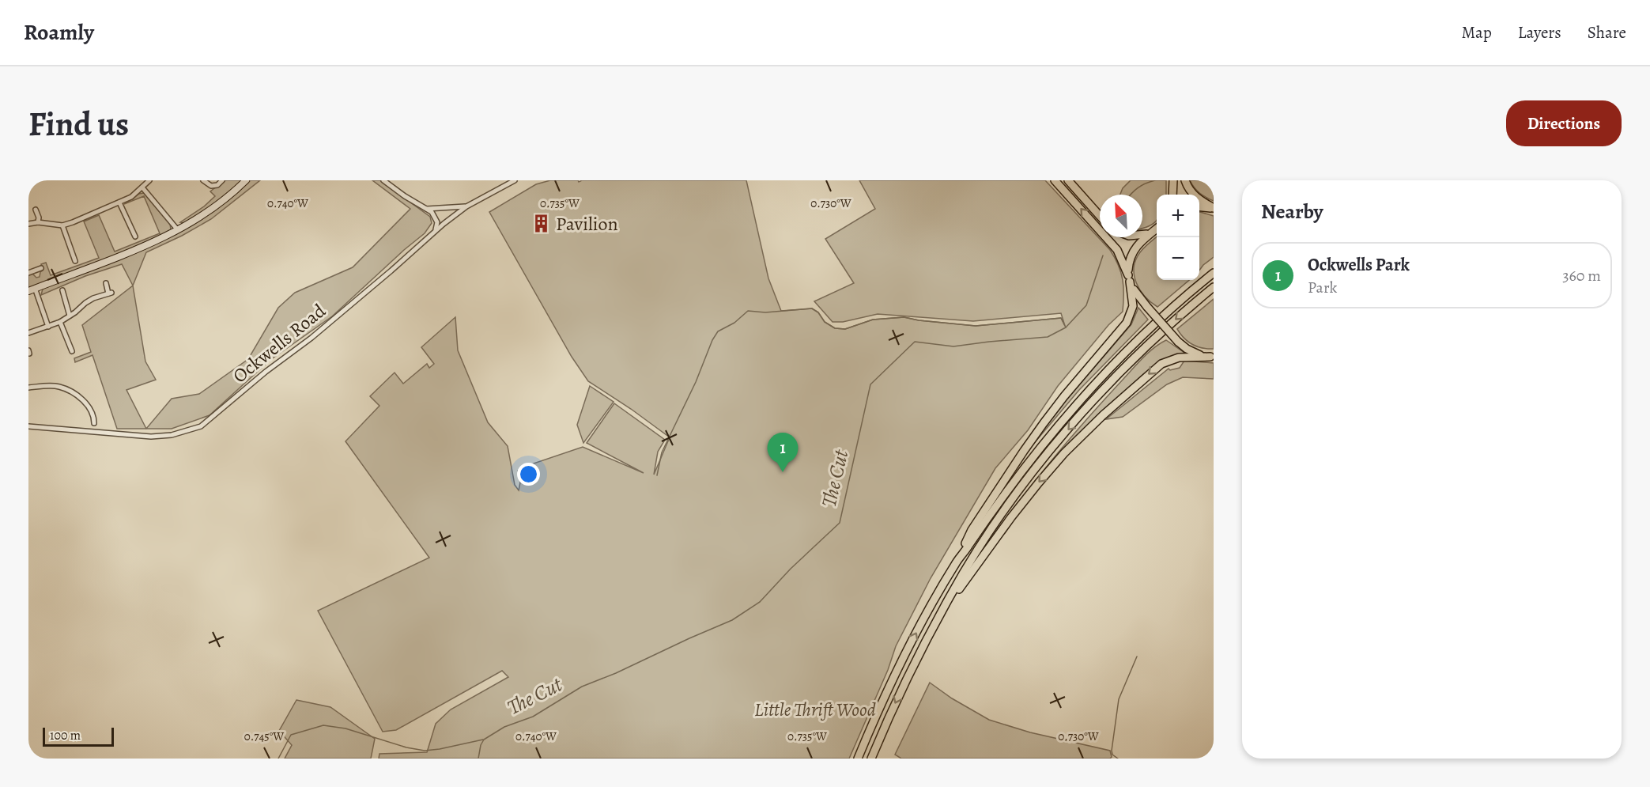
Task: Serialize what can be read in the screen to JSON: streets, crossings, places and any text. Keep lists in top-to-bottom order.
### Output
{
  "streets": {
    "street": ["Ockwells Road"]
  },
  "water": ["The Cut"],
  "parks": ["Little Thrift Wood"],
  "places": {
    "building": ["Pavilion"]
  },
  "scale_bar": "100 m",
  "north": "top left",
  "page": {
    "header": "Roamly",
    "nav": ["Map", "Layers", "Share"],
    "buttons": "Directions",
    "title": "Find us",
    "heading": "Nearby",
    "map_buttons": ["+", "−"],
    "list": [
      {
        "mark": "1",
        "name": "Ockwells Park",
        "note": "Park",
        "value": "360 m"
      }
    ],
    "pins": "1",
    "scale": "100 m"
  },
  "coordinates": [
    "0.740°W",
    "0.735°W",
    "0.730°W",
    "0.745°W"
  ]
}
